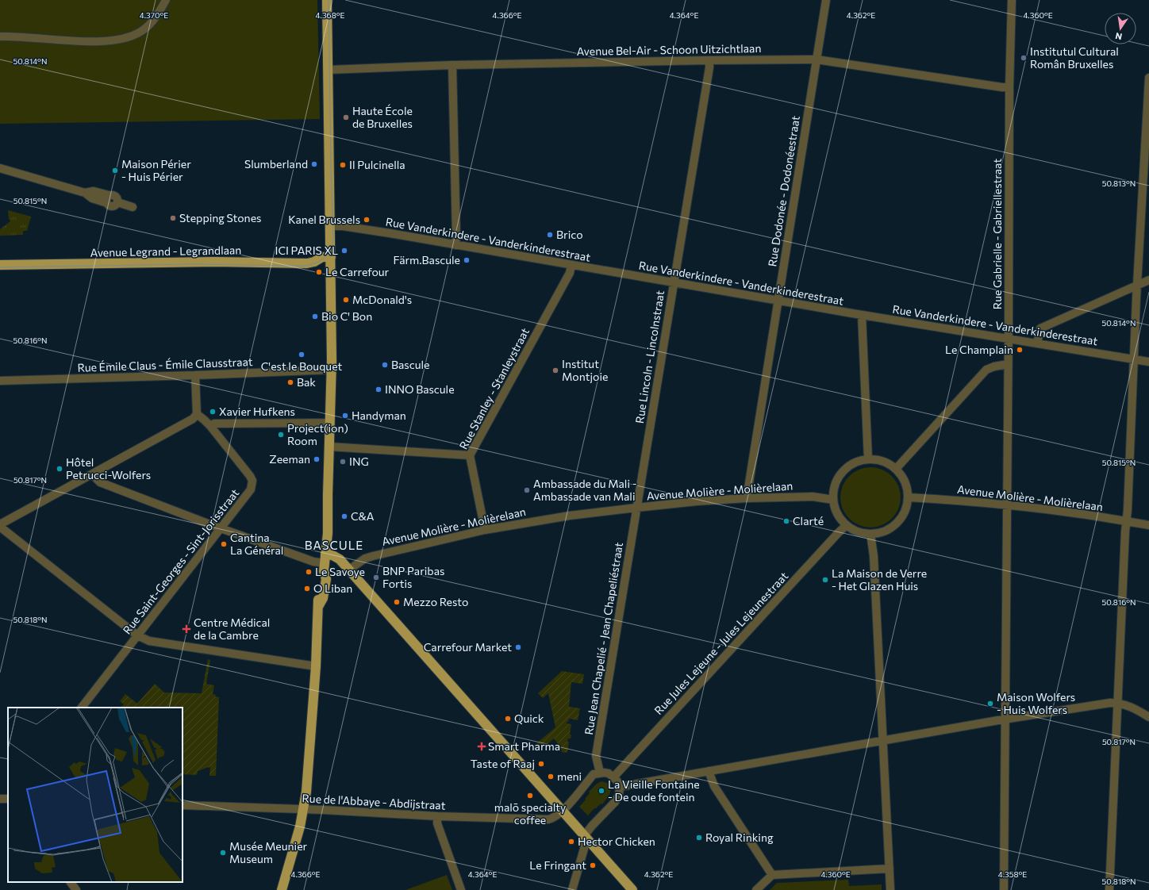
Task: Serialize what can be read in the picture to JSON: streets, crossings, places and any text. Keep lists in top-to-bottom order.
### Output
{
  "streets": {
    "main road": ["Avenue Legrand - Legrandlaan"],
    "street": [
      "Avenue Bel-Air - Schoon Uitzichtlaan",
      "Rue Dodonée - Dodonéestraat",
      "Rue Gabrielle - Gabriellestraat",
      "Rue Vanderkindere - Vanderkinderestraat",
      "Rue Lincoln - Lincolnstraat",
      "Rue Émile Claus - Émile Clausstraat",
      "Rue Stanley - Stanleystraat",
      "Avenue Molière - Molièrelaan",
      "Rue Saint-Georges - Sint-Jorisstraat",
      "Rue Jean Chapelié - Jean Chapeliéstraat",
      "Rue Jules Lejeune - Jules Lejeunestraat",
      "Rue de l'Abbaye - Abdijstraat"
    ]
  },
  "crossings": [
    ["Avenue Bel-Air - Schoon Uitzichtlaan", "Rue Dodonée - Dodonéestraat"],
    ["Avenue Bel-Air - Schoon Uitzichtlaan", "Rue Gabrielle - Gabriellestraat"],
    ["Avenue Bel-Air - Schoon Uitzichtlaan", "Rue Lincoln - Lincolnstraat"],
    ["Rue Dodonée - Dodonéestraat", "Rue Vanderkindere - Vanderkinderestraat"],
    ["Rue Dodonée - Dodonéestraat", "Avenue Molière - Molièrelaan"],
    ["Rue Gabrielle - Gabriellestraat", "Rue Vanderkindere - Vanderkinderestraat"],
    ["Rue Gabrielle - Gabriellestraat", "Avenue Molière - Molièrelaan"],
    ["Rue Vanderkindere - Vanderkinderestraat", "Rue Lincoln - Lincolnstraat"],
    ["Rue Vanderkindere - Vanderkinderestraat", "Rue Stanley - Stanleystraat"],
    ["Rue Lincoln - Lincolnstraat", "Avenue Molière - Molièrelaan"],
    ["Rue Lincoln - Lincolnstraat", "Rue Jean Chapelié - Jean Chapeliéstraat"],
    ["Rue Stanley - Stanleystraat", "Avenue Molière - Molièrelaan"],
    ["Avenue Molière - Molièrelaan", "Rue Jean Chapelié - Jean Chapeliéstraat"],
    ["Avenue Molière - Molièrelaan", "Rue Jules Lejeune - Jules Lejeunestraat"]
  ],
  "districts": ["BASCULE"],
  "places": {
    "other": [
      "Institutul Cultural Român Bruxelles",
      "Haute École de Bruxelles",
      "Slumberland",
      "Il Pulcinella",
      "Maison Périer - Huis Périer",
      "Stepping Stones",
      "Kanel Brussels",
      "Brico",
      "ICI PARIS XL",
      "Färm.Bascule",
      "Le Carrefour",
      "McDonald's",
      "Bio C' Bon",
      "Le Champlain",
      "C'est le Bouquet",
      "Bascule",
      "Institut Montjoie",
      "Bak",
      "INNO Bascule",
      "Xavier Hufkens",
      "Handyman",
      "Project(ion) Room",
      "Zeeman",
      "ING",
      "Hôtel Petrucci-Wolfers",
      "Ambassade du Mali - Ambassade van Mali",
      "C&A",
      "Clarté",
      "Cantina La Général",
      "Le Savoye",
      "BNP Paribas Fortis",
      "La Maison de Verre - Het Glazen Huis",
      "O Liban",
      "Mezzo Resto",
      "Carrefour Market",
      "Maison Wolfers - Huis Wolfers",
      "Quick",
      "Taste of Raaj",
      "meni",
      "La Vieille Fontaine - De oude fontein",
      "malō specialty coffee",
      "Royal Rinking",
      "Hector Chicken",
      "Musée Meunier Museum",
      "Le Fringant"
    ],
    "health": ["Centre Médical de la Cambre", "Smart Pharma"]
  },
  "north": "bottom",
  "coordinates": [
    "4.370°E",
    "4.368°E",
    "4.366°E",
    "4.364°E",
    "4.362°E",
    "4.360°E",
    "50.814°N",
    "50.813°N",
    "50.815°N",
    "50.816°N",
    "50.817°N",
    "50.818°N",
    "4.358°E"
  ]
}
